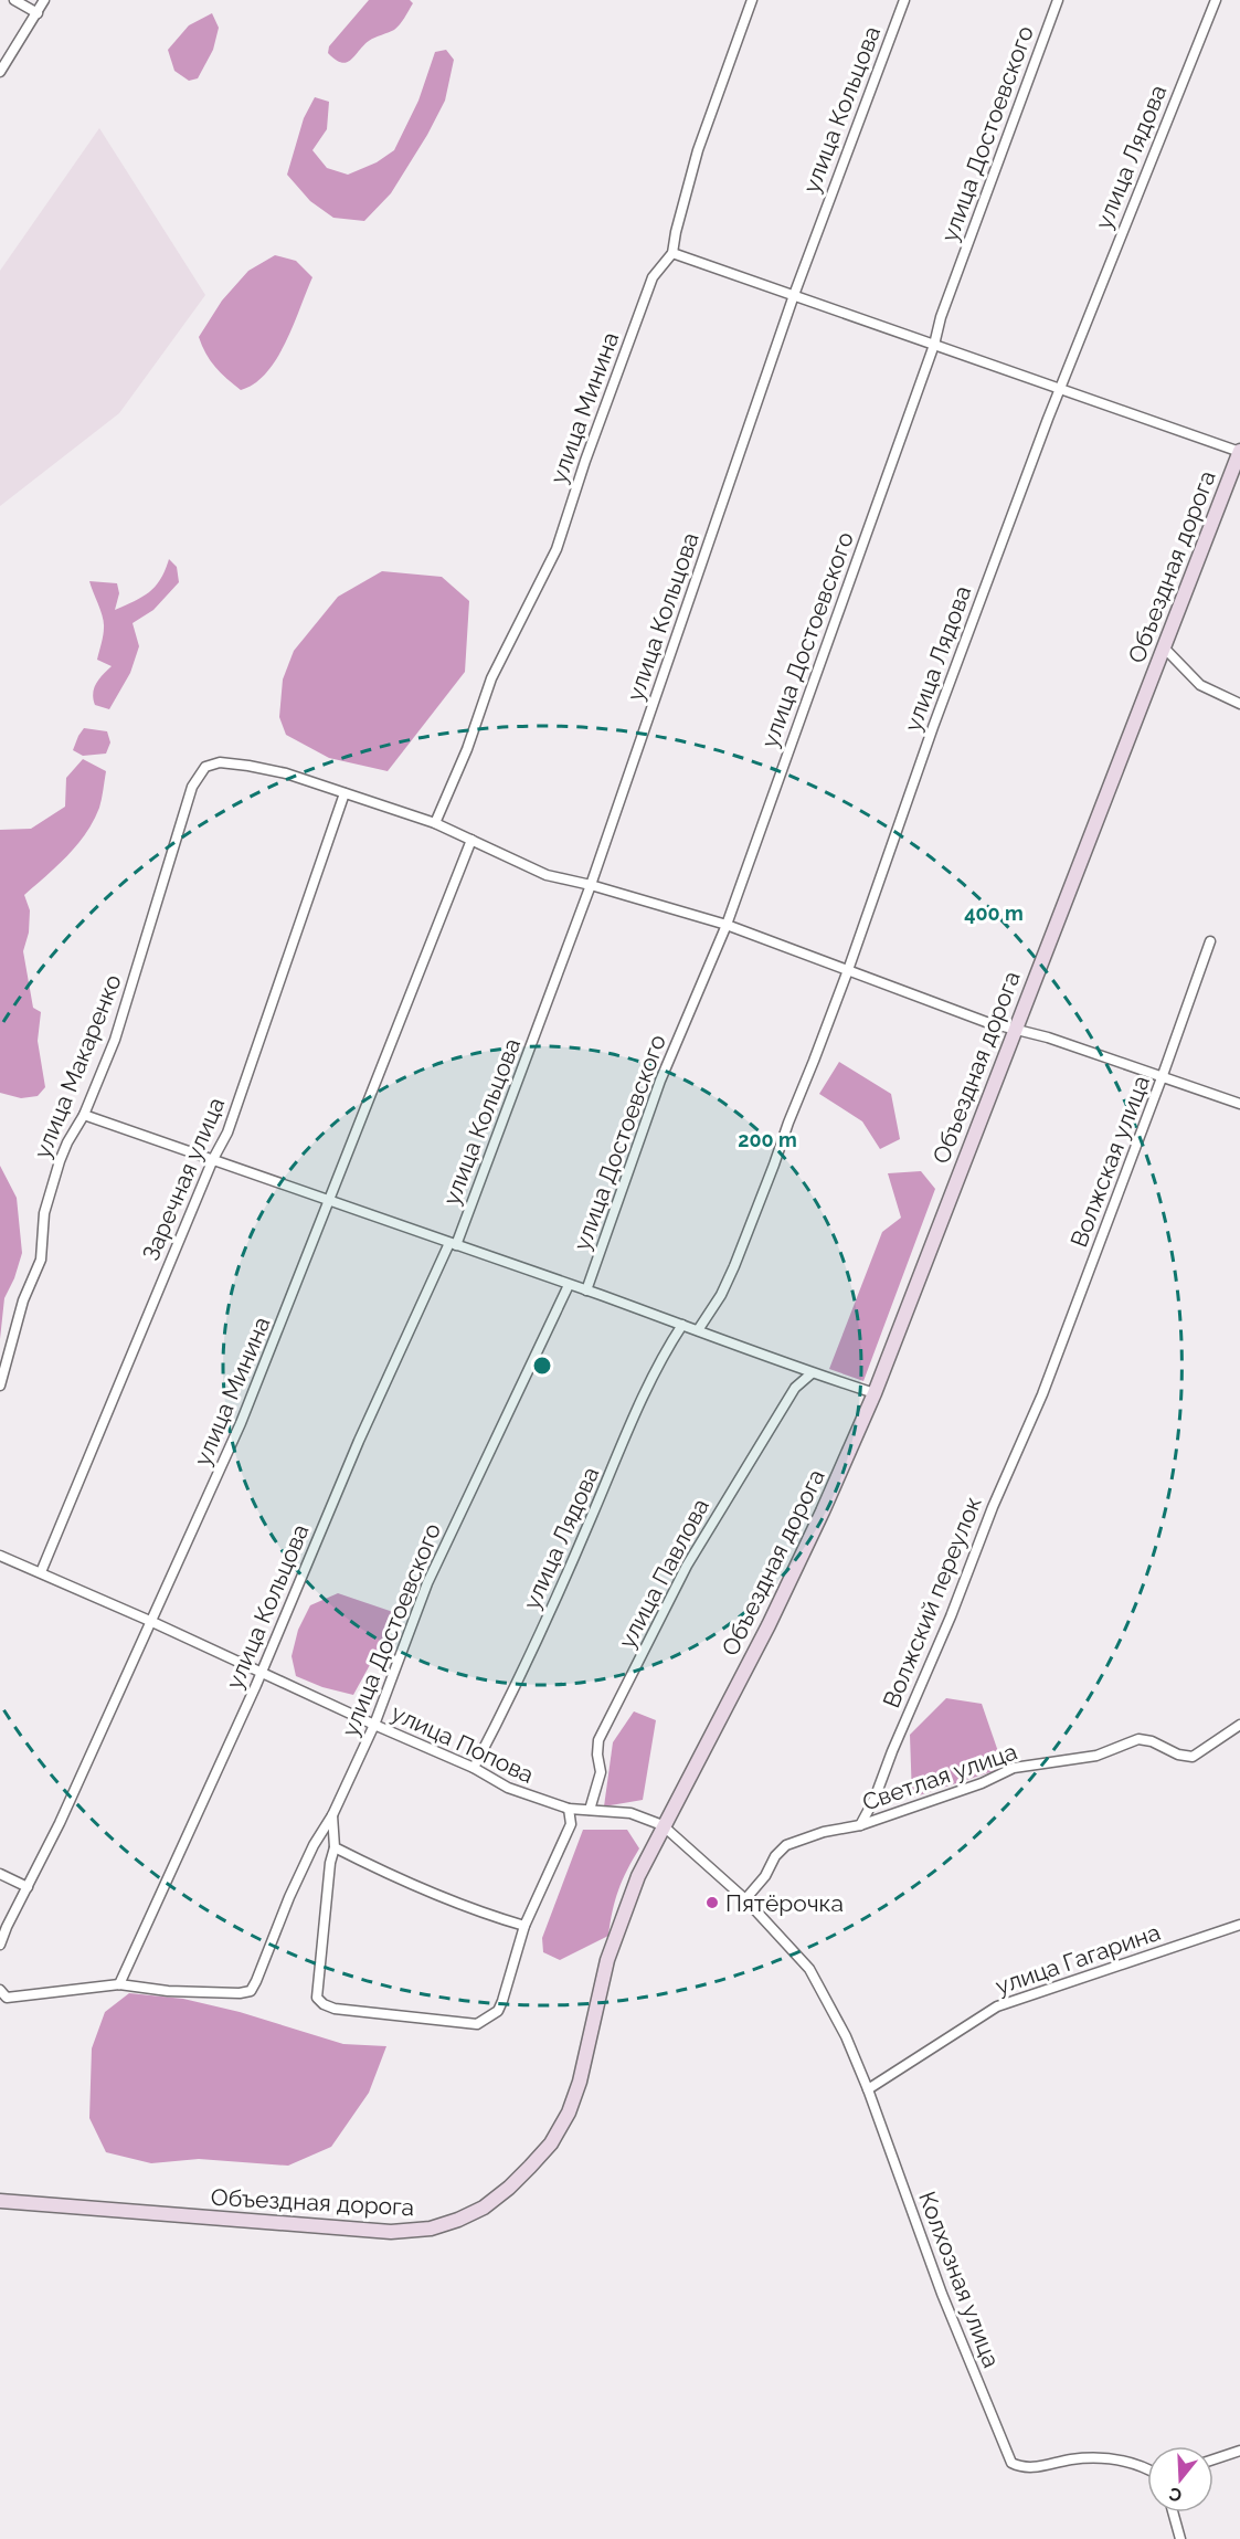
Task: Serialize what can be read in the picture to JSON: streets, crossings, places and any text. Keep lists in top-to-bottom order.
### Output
{
  "streets": {
    "main road": ["Объездная дорога"],
    "street": [
      "улица Кольцова",
      "улица Достоевского",
      "улица Лядова",
      "улица Минина",
      "улица Макаренко",
      "Волжская улица",
      "Заречная улица",
      "улица Павлова",
      "Волжский переулок",
      "улица Попова",
      "Светлая улица",
      "улица Гагарина",
      "Колхозная улица"
    ]
  },
  "crossings": [
    ["улица Кольцова", "улица Достоевского"],
    ["улица Кольцова", "улица Попова"],
    ["улица Достоевского", "улица Попова"],
    ["улица Лядова", "улица Попова"],
    ["улица Минина", "улица Попова"],
    ["Объездная дорога", "улица Попова"],
    ["Объездная дорога", "Колхозная улица"],
    ["улица Макаренко", "Заречная улица"],
    ["Волжская улица", "Волжский переулок"],
    ["Заречная улица", "улица Попова"],
    ["улица Павлова", "улица Попова"],
    ["Волжский переулок", "Светлая улица"],
    ["улица Попова", "Колхозная улица"],
    ["Светлая улица", "Колхозная улица"],
    ["улица Гагарина", "Колхозная улица"]
  ],
  "places": ["Пятёрочка"],
  "north": "bottom",
  "rings": ["400 m", "200 m"]
}
